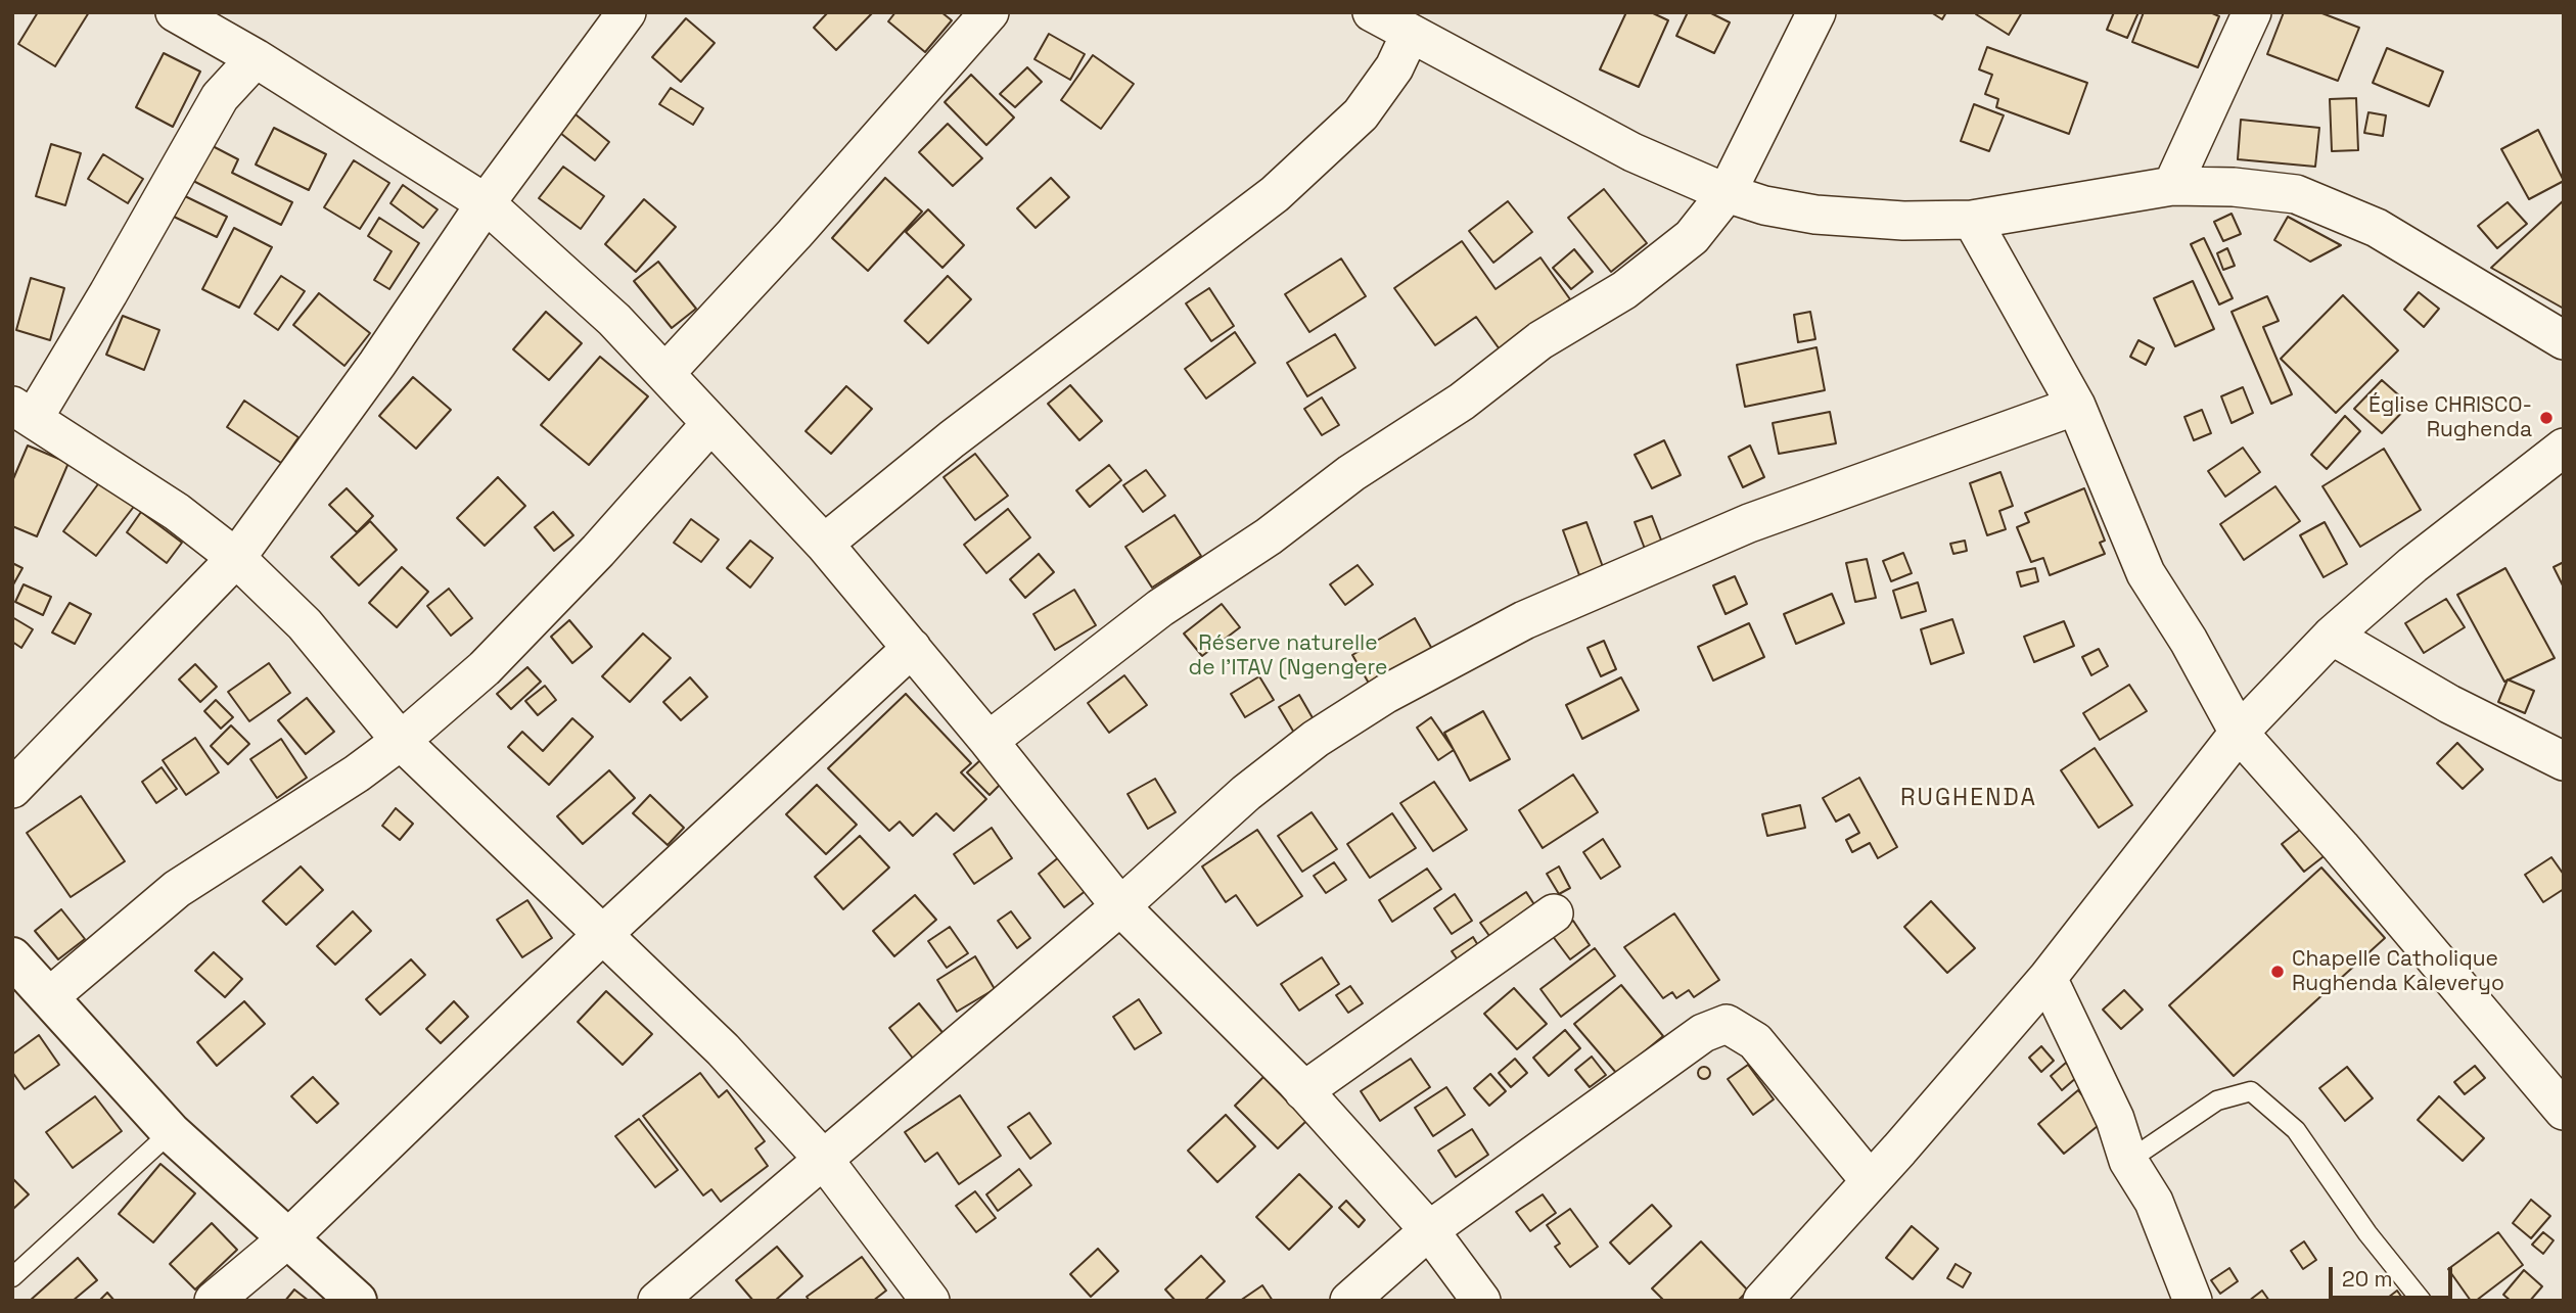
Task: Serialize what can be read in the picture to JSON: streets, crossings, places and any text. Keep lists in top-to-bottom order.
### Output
{
  "districts": ["RUGHENDA"],
  "parks": ["Réserve naturelle de l'ITAV (Ngengere"],
  "places": ["Église CHRISCO- Rughenda", "Chapelle Catholique Rughenda Kaleveryo"],
  "scale_bar": "20 m"
}
